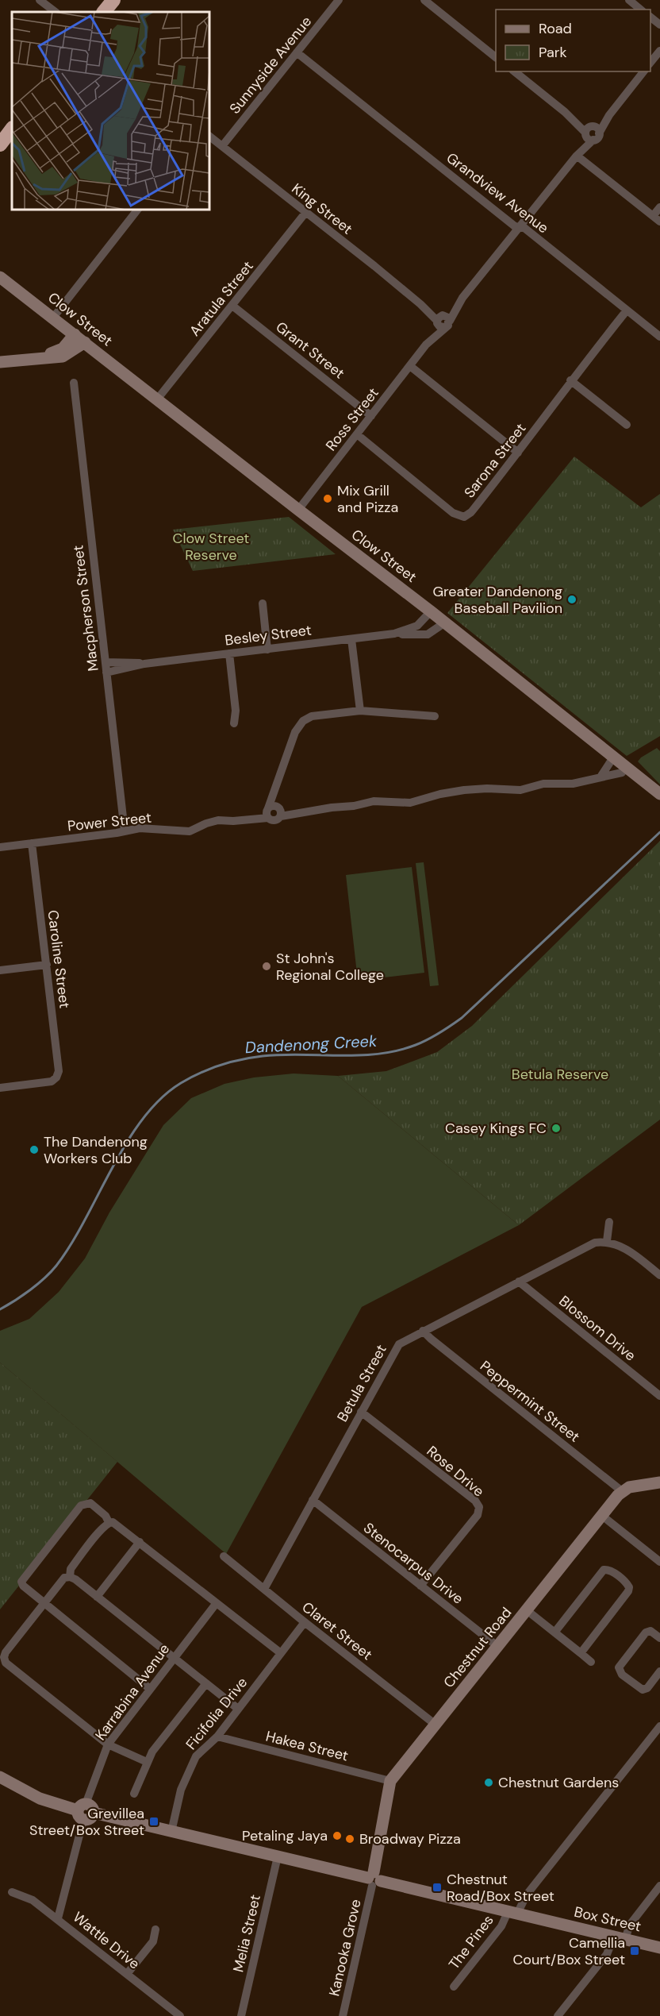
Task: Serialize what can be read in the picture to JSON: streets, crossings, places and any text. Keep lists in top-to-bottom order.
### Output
{
  "streets": {
    "main road": ["Clow Street", "Chestnut Road", "Box Street"],
    "street": [
      "Sunnyside Avenue",
      "Grandview Avenue",
      "King Street",
      "Aratula Street",
      "Grant Street",
      "Ross Street",
      "Sarona Street",
      "Macpherson Street",
      "Besley Street",
      "Power Street",
      "Caroline Street",
      "Blossom Drive",
      "Betula Street",
      "Peppermint Street",
      "Rose Drive",
      "Stenocarpus Drive",
      "Claret Street",
      "Karrabina Avenue",
      "Ficifolia Drive",
      "Hakea Street",
      "Melia Street",
      "Wattle Drive",
      "The Pines",
      "Kanooka Grove"
    ]
  },
  "crossings": [
    ["Sunnyside Avenue", "Grandview Avenue"],
    ["Sunnyside Avenue", "King Street"],
    ["Grandview Avenue", "Ross Street"],
    ["Grandview Avenue", "Sarona Street"],
    ["King Street", "Aratula Street"],
    ["King Street", "Ross Street"],
    ["Aratula Street", "Clow Street"],
    ["Aratula Street", "Grant Street"],
    ["Clow Street", "Ross Street"],
    ["Clow Street", "Besley Street"],
    ["Grant Street", "Ross Street"],
    ["Ross Street", "Sarona Street"],
    ["Macpherson Street", "Besley Street"],
    ["Macpherson Street", "Power Street"],
    ["Power Street", "Caroline Street"],
    ["Blossom Drive", "Betula Street"],
    ["Betula Street", "Peppermint Street"],
    ["Betula Street", "Rose Drive"],
    ["Betula Street", "Stenocarpus Drive"],
    ["Betula Street", "Claret Street"],
    ["Peppermint Street", "Chestnut Road"],
    ["Rose Drive", "Stenocarpus Drive"],
    ["Stenocarpus Drive", "Chestnut Road"],
    ["Claret Street", "Chestnut Road"],
    ["Claret Street", "Ficifolia Drive"],
    ["Chestnut Road", "Hakea Street"],
    ["Chestnut Road", "Box Street"],
    ["Chestnut Road", "Kanooka Grove"],
    ["Karrabina Avenue", "Box Street"],
    ["Karrabina Avenue", "Wattle Drive"],
    ["Ficifolia Drive", "Hakea Street"],
    ["Ficifolia Drive", "Box Street"],
    ["Box Street", "Melia Street"],
    ["Box Street", "The Pines"],
    ["Box Street", "Kanooka Grove"]
  ],
  "water": ["Dandenong Creek"],
  "parks": ["Clow Street Reserve", "Betula Reserve"],
  "places": {
    "other": [
      "Mix Grill and Pizza",
      "Greater Dandenong Baseball Pavilion",
      "St John's Regional College",
      "Casey Kings FC",
      "The Dandenong Workers Club",
      "Chestnut Gardens",
      "Petaling Jaya",
      "Broadway Pizza"
    ],
    "transit": ["Grevillea Street/Box Street", "Chestnut Road/Box Street", "Camellia Court/Box Street"]
  },
  "legend": ["Road", "Park"]
}
